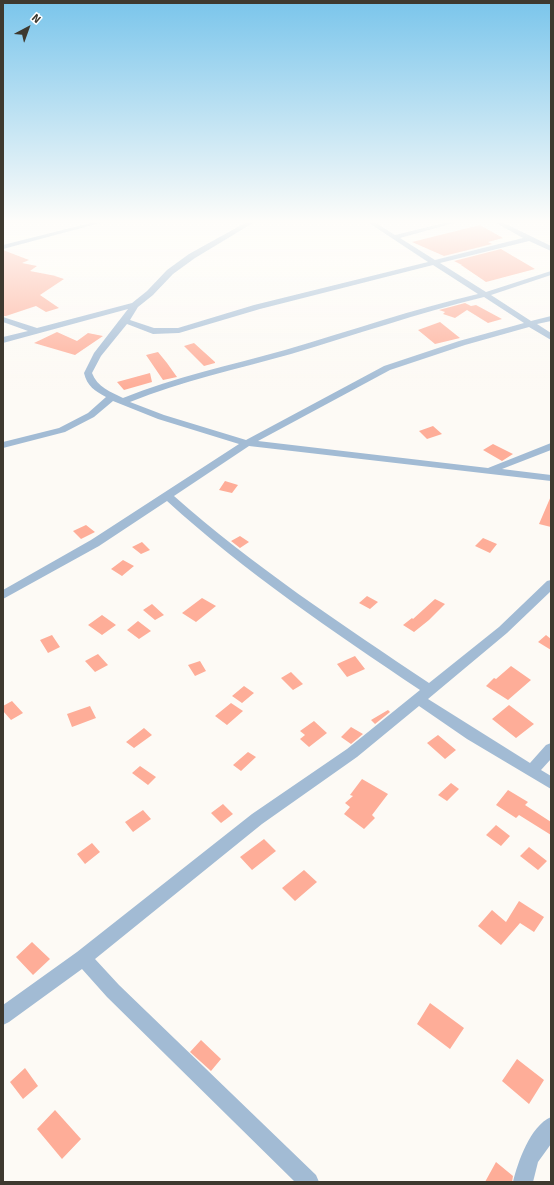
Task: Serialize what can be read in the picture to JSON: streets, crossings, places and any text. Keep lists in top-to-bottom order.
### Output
{
  "north": "top right"
}
